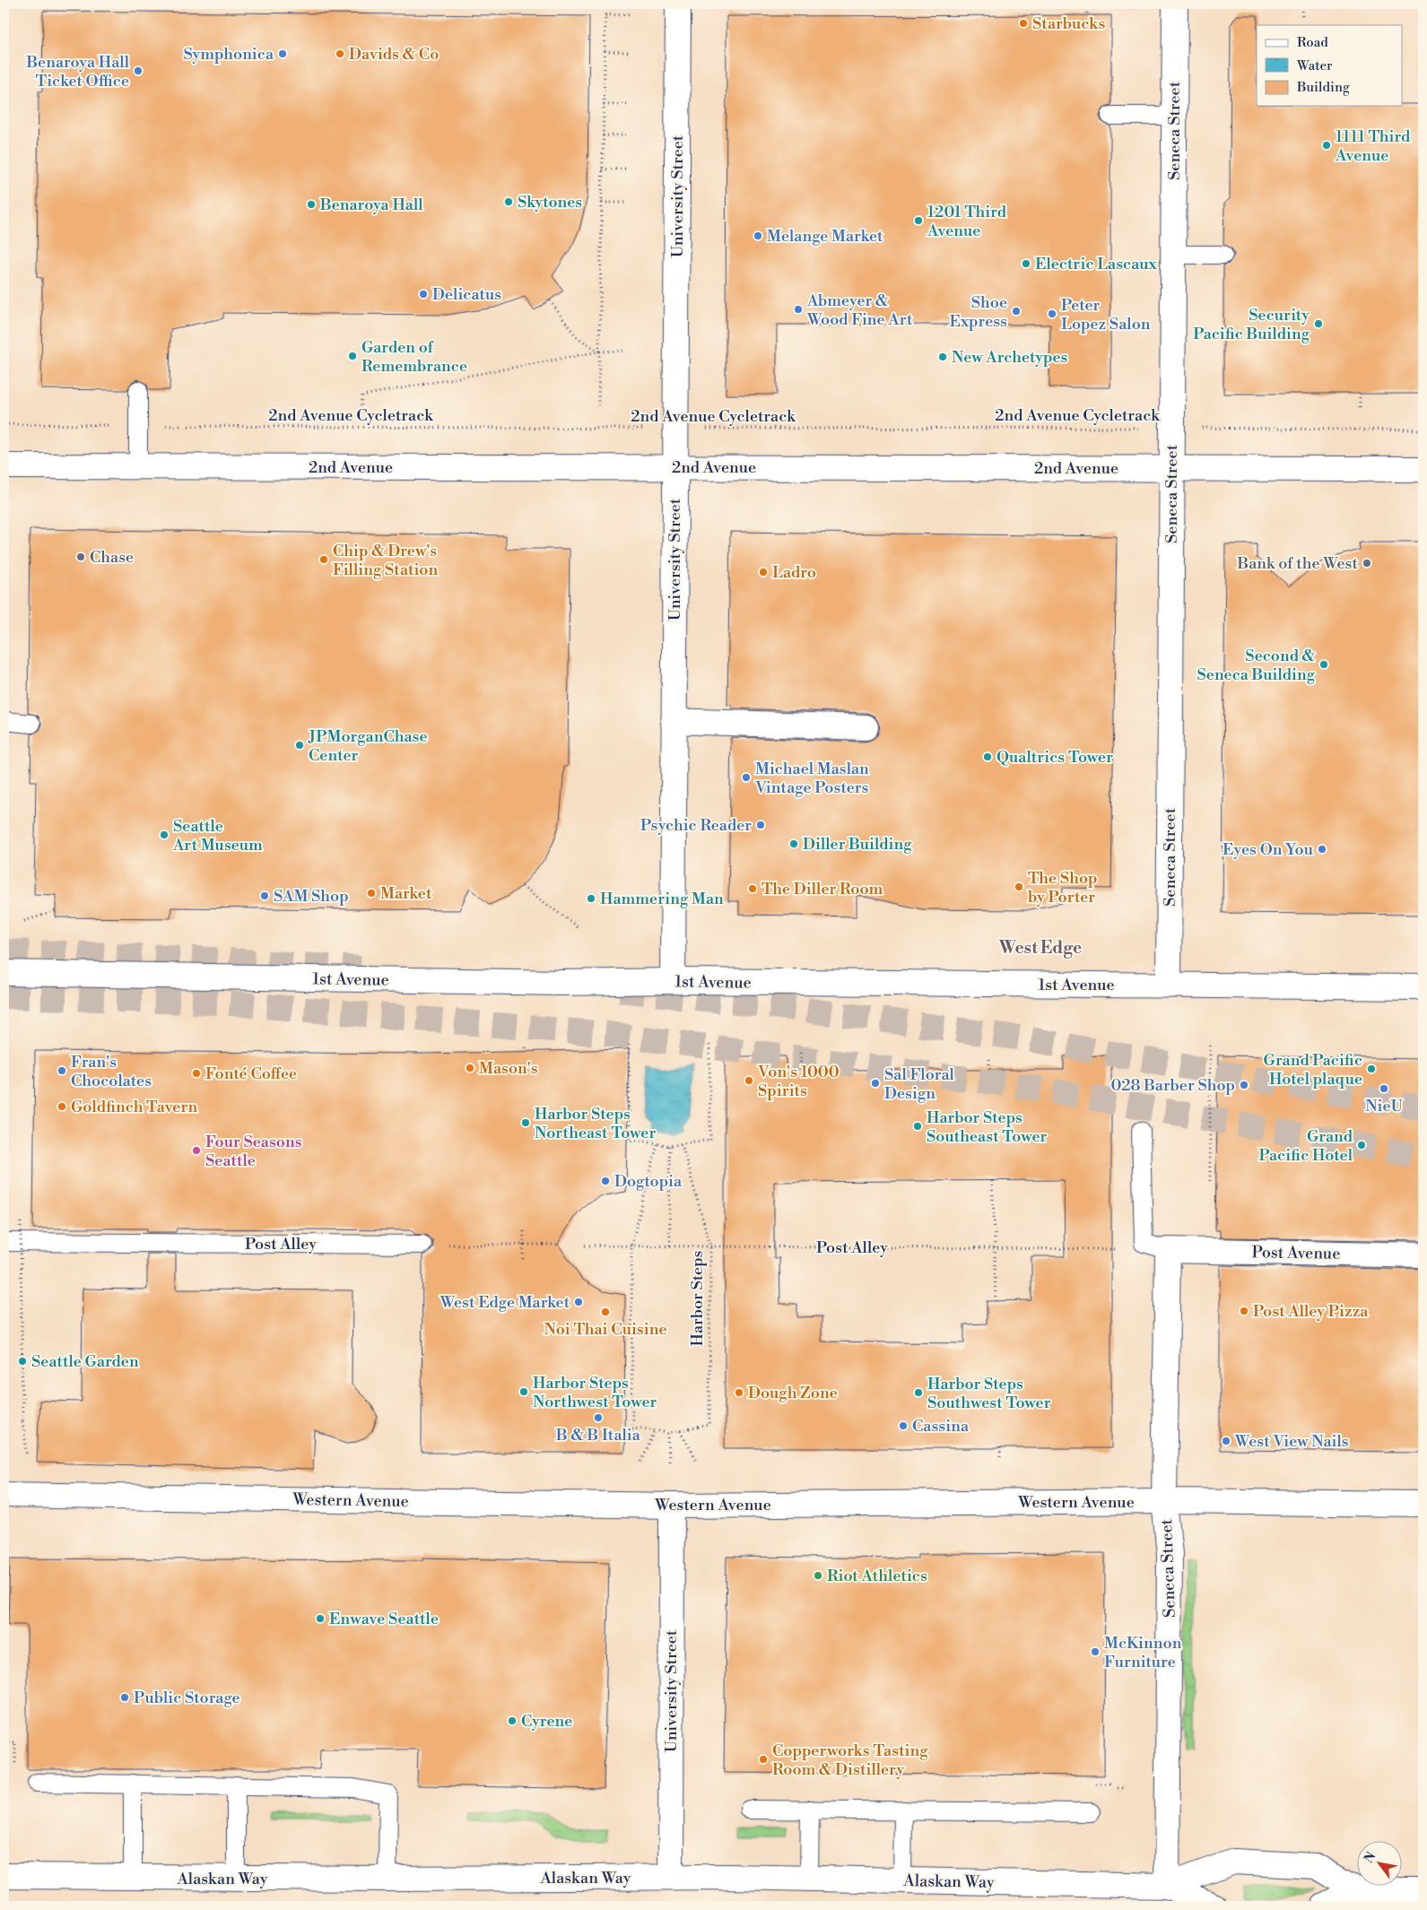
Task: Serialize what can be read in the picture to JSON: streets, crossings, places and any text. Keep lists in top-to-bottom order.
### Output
{
  "streets": {
    "main road": [
      "Seneca Street",
      "University Street",
      "2nd Avenue",
      "1st Avenue",
      "Post Avenue",
      "Western Avenue",
      "Alaskan Way"
    ],
    "lane": ["Post Alley"],
    "path": ["2nd Avenue Cycletrack", "Harbor Steps"]
  },
  "crossings": [
    ["Seneca Street", "2nd Avenue Cycletrack"],
    ["Seneca Street", "2nd Avenue"],
    ["Seneca Street", "1st Avenue"],
    ["Seneca Street", "Post Avenue"],
    ["Seneca Street", "Western Avenue"],
    ["Seneca Street", "Alaskan Way"],
    ["University Street", "2nd Avenue Cycletrack"],
    ["University Street", "2nd Avenue"],
    ["University Street", "1st Avenue"],
    ["University Street", "Western Avenue"],
    ["University Street", "Alaskan Way"],
    ["Post Alley", "Harbor Steps"]
  ],
  "districts": ["West Edge"],
  "places": [
    "Starbucks",
    "Symphonica",
    "Davids & Co",
    "Benaroya Hall Ticket Office",
    "1111 Third Avenue",
    "Skytones",
    "Benaroya Hall",
    "1201 Third Avenue",
    "Melange Market",
    "Electric Lascaux",
    "Delicatus",
    "Abmeyer & Wood Fine Art",
    "Shoe Express",
    "Peter Lopez Salon",
    "Security Pacific Building",
    "Garden of Remembrance",
    "New Archetypes",
    "Chase",
    "Chip & Drew's Filling Station",
    "Bank of the West",
    "Ladro",
    "Second & Seneca Building",
    "JPMorganChase Center",
    "Qualtrics Tower",
    "Michael Maslan Vintage Posters",
    "Psychic Reader",
    "Seattle Art Museum",
    "Diller Building",
    "Eyes On You",
    "The Shop by Porter",
    "The Diller Room",
    "Market",
    "SAM Shop",
    "Hammering Man",
    "Mason's",
    "Grand Pacific Hotel plaque",
    "Fran's Chocolates",
    "Fonté Coffee",
    "Von's 1000 Spirits",
    "Sal Floral Design",
    "028 Barber Shop",
    "NieU",
    "Goldfinch Tavern",
    "Harbor Steps Northeast Tower",
    "Harbor Steps Southeast Tower",
    "Grand Pacific Hotel",
    "Four Seasons Seattle",
    "Dogtopia",
    "West Edge Market",
    "Post Alley Pizza",
    "Noi Thai Cuisine",
    "Seattle Garden",
    "Harbor Steps Northwest Tower",
    "Dough Zone",
    "Harbor Steps Southwest Tower",
    "B & B Italia",
    "Cassina",
    "West View Nails",
    "Riot Athletics",
    "Enwave Seattle",
    "McKinnon Furniture",
    "Public Storage",
    "Cyrene",
    "Copperworks Tasting Room & Distillery"
  ],
  "legend": ["Road", "Water", "Building"],
  "north": "top left"
}
